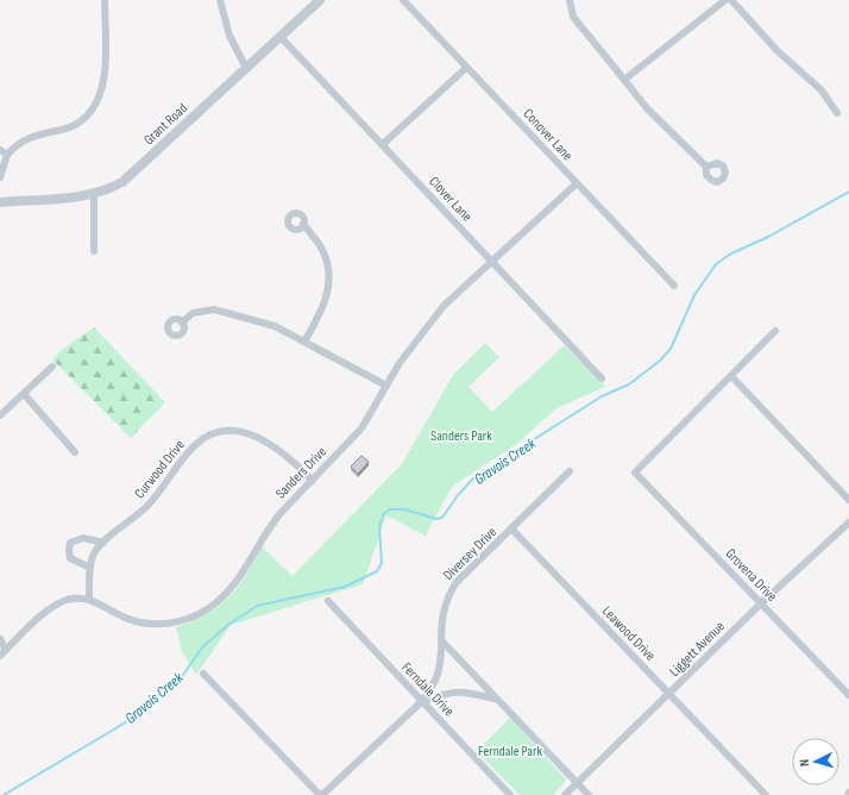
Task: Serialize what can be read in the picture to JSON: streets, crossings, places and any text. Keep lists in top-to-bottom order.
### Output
{
  "streets": {
    "street": [
      "Grant Road",
      "Conover Lane",
      "Clover Lane",
      "Curwood Drive",
      "Sanders Drive",
      "Diversey Drive",
      "Grovena Drive",
      "Leawood Drive",
      "Liggett Avenue",
      "Ferndale Drive"
    ]
  },
  "crossings": [
    ["Grant Road", "Clover Lane"],
    ["Conover Lane", "Sanders Drive"],
    ["Clover Lane", "Sanders Drive"],
    ["Curwood Drive", "Sanders Drive"],
    ["Diversey Drive", "Leawood Drive"],
    ["Diversey Drive", "Ferndale Drive"],
    ["Grovena Drive", "Liggett Avenue"],
    ["Leawood Drive", "Liggett Avenue"]
  ],
  "water": ["Gravois Creek"],
  "parks": ["Sanders Park", "Ferndale Park"],
  "north": "left"
}
